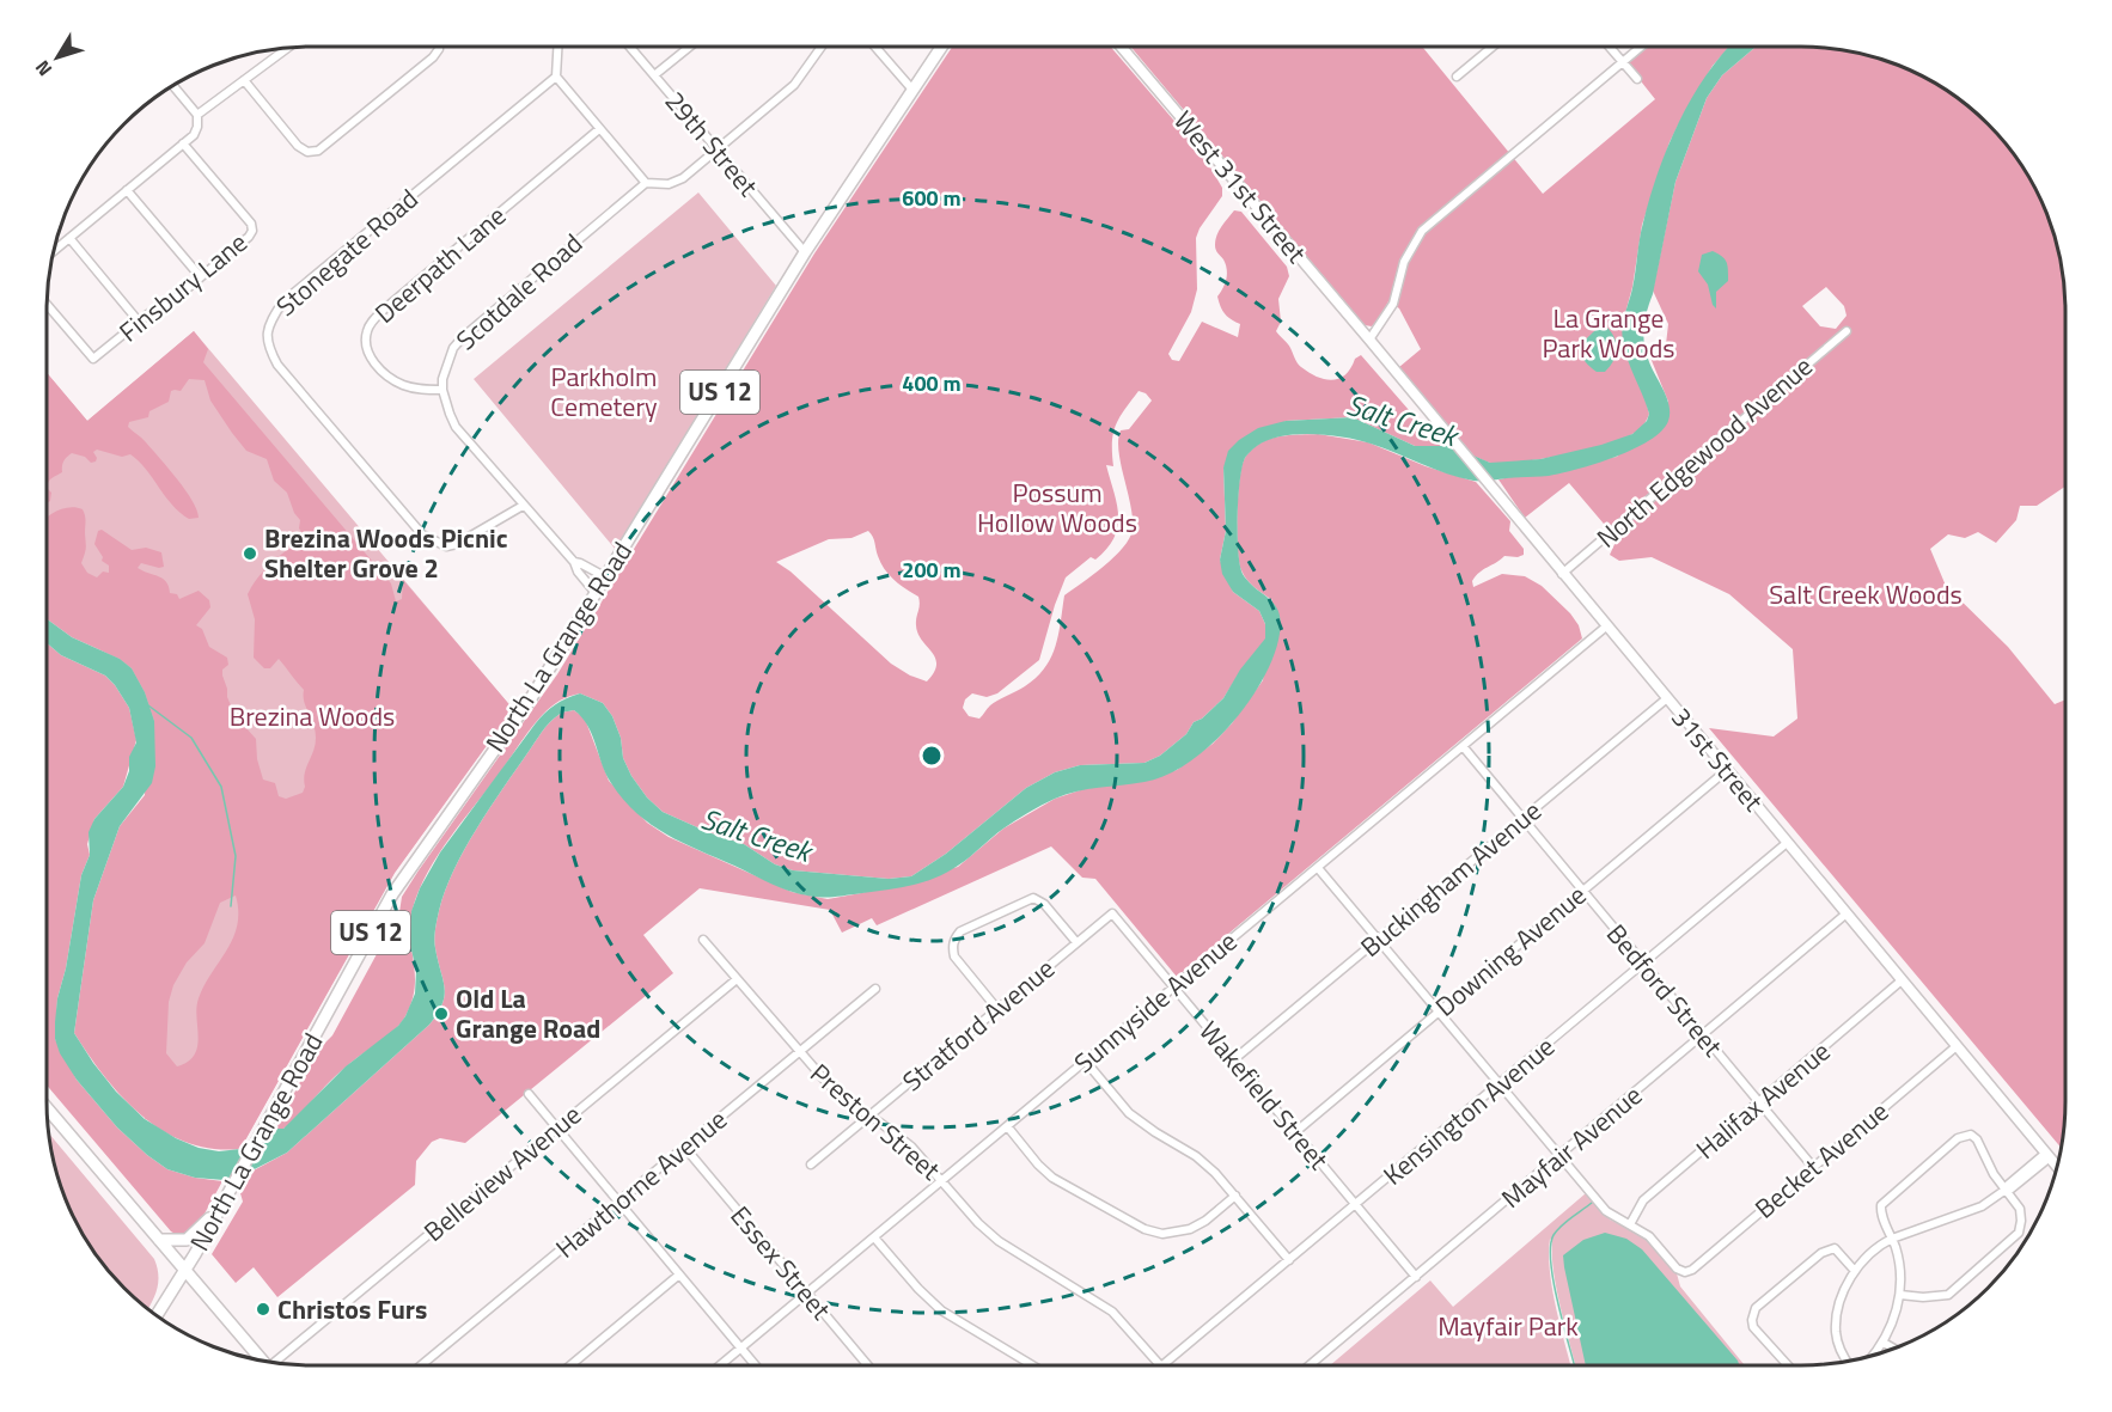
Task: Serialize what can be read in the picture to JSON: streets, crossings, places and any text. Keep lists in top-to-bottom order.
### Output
{
  "streets": {
    "main road": [
      "West 31st Street",
      "US 12",
      "North La Grange Road",
      "31st Street"
    ],
    "street": [
      "29th Street",
      "Stonegate Road",
      "Deerpath Lane",
      "Finsbury Lane",
      "Scotdale Road",
      "North Edgewood Avenue",
      "Buckingham Avenue",
      "Downing Avenue",
      "Bedford Street",
      "Sunnyside Avenue",
      "Stratford Avenue",
      "Wakefield Street",
      "Halifax Avenue",
      "Kensington Avenue",
      "Preston Street",
      "Mayfair Avenue",
      "Becket Avenue",
      "Belleview Avenue",
      "Hawthorne Avenue",
      "Essex Street"
    ]
  },
  "crossings": [
    ["29th Street", "North La Grange Road"],
    ["West 31st Street", "31st Street"],
    ["Deerpath Lane", "Scotdale Road"],
    ["US 12", "North La Grange Road"],
    ["North Edgewood Avenue", "31st Street"],
    ["31st Street", "Buckingham Avenue"],
    ["31st Street", "Downing Avenue"],
    ["31st Street", "Sunnyside Avenue"],
    ["31st Street", "Halifax Avenue"],
    ["31st Street", "Kensington Avenue"],
    ["31st Street", "Mayfair Avenue"],
    ["31st Street", "Becket Avenue"],
    ["Buckingham Avenue", "Bedford Street"],
    ["Buckingham Avenue", "Wakefield Street"],
    ["Downing Avenue", "Bedford Street"],
    ["Downing Avenue", "Wakefield Street"],
    ["Bedford Street", "Sunnyside Avenue"],
    ["Bedford Street", "Halifax Avenue"],
    ["Bedford Street", "Kensington Avenue"],
    ["Bedford Street", "Mayfair Avenue"],
    ["Bedford Street", "Becket Avenue"],
    ["Sunnyside Avenue", "Wakefield Street"],
    ["Sunnyside Avenue", "Preston Street"],
    ["Sunnyside Avenue", "Essex Street"],
    ["Stratford Avenue", "Wakefield Street"],
    ["Stratford Avenue", "Preston Street"],
    ["Wakefield Street", "Kensington Avenue"],
    ["Wakefield Street", "Mayfair Avenue"],
    ["Halifax Avenue", "Becket Avenue"],
    ["Preston Street", "Belleview Avenue"],
    ["Preston Street", "Hawthorne Avenue"],
    ["Hawthorne Avenue", "Essex Street"]
  ],
  "water": ["Salt Creek"],
  "parks": [
    "La Grange Park Woods",
    "Parkholm Cemetery",
    "Possum Hollow Woods",
    "Salt Creek Woods",
    "Brezina Woods",
    "Mayfair Park"
  ],
  "places": ["Brezina Woods Picnic Shelter Grove 2", "Old La Grange Road", "Christos Furs"],
  "north": "bottom left",
  "rings": ["600 m", "400 m", "200 m"]
}
